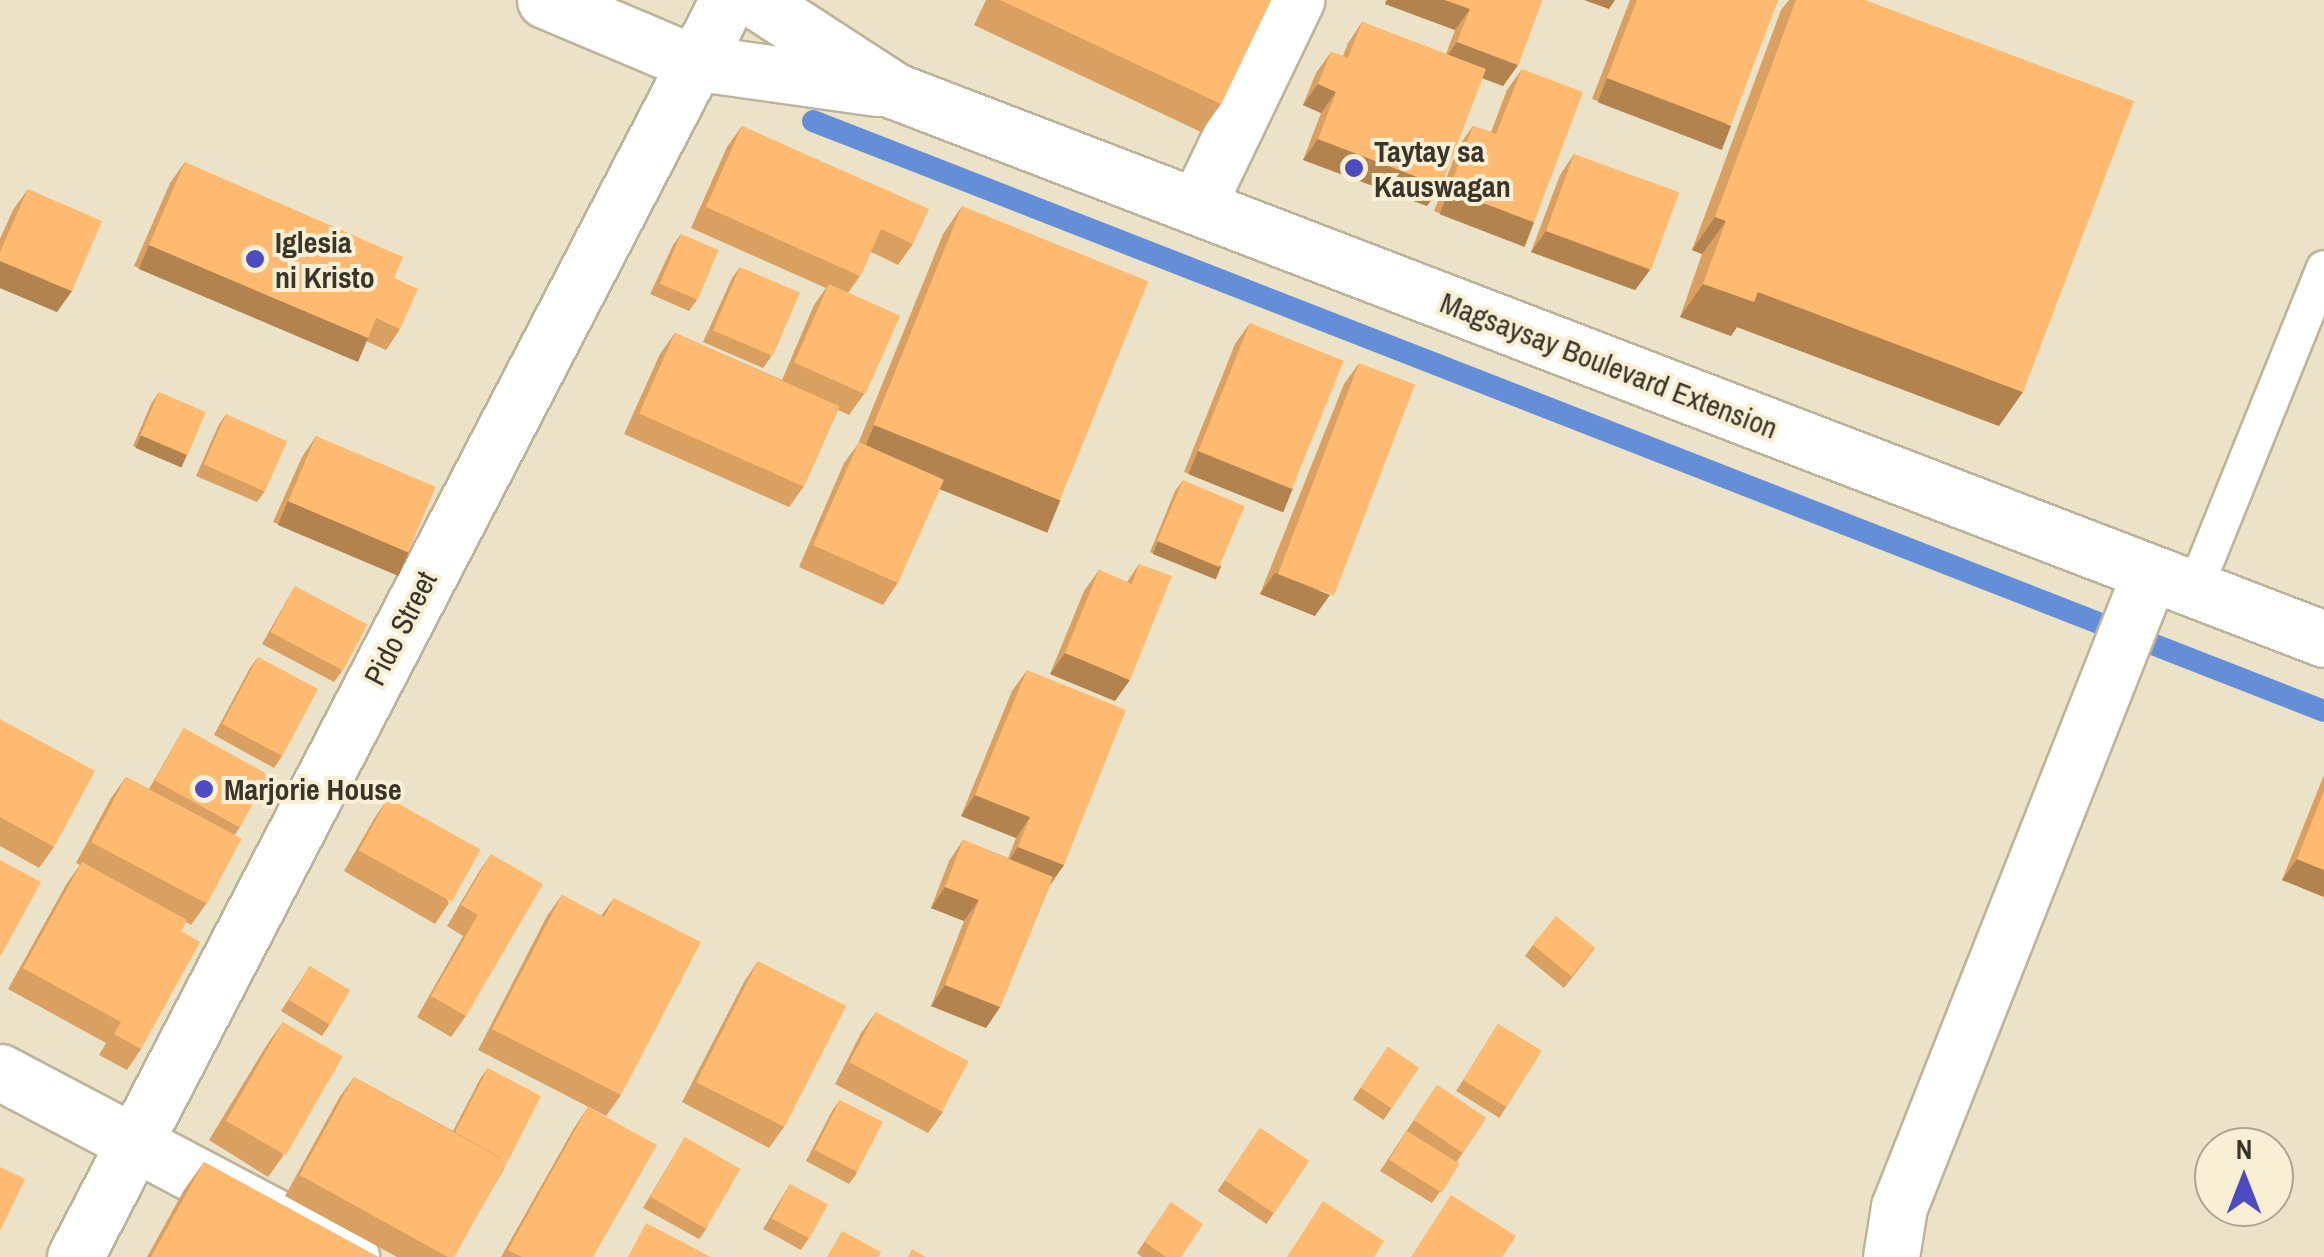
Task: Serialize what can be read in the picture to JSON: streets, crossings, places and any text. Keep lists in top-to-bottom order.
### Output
{
  "streets": {
    "street": ["Magsaysay Boulevard Extension", "Pido Street"]
  },
  "crossings": [
    ["Magsaysay Boulevard Extension", "Pido Street"]
  ],
  "places": ["Taytay sa Kauswagan", "Iglesia ni Kristo", "Marjorie House"],
  "north": "top"
}
